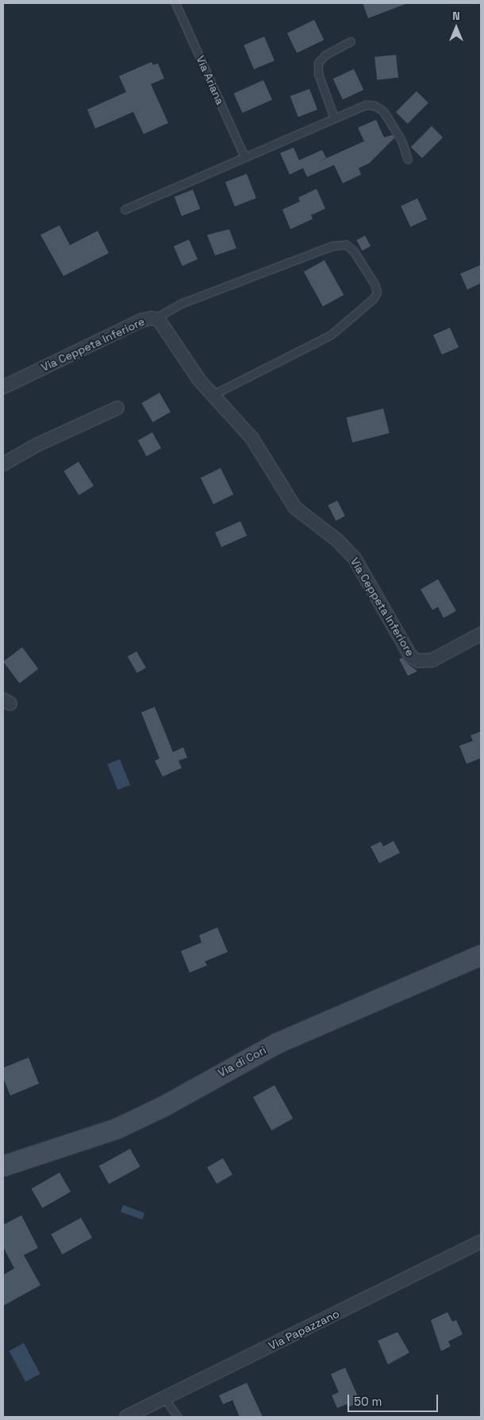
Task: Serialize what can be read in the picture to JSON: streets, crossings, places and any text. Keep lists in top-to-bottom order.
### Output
{
  "streets": {
    "main road": ["Via di Cori"],
    "street": ["Via Ceppeta Inferiore", "Via Papazzano"],
    "lane": ["Via Ariana"]
  },
  "scale_bar": "50 m",
  "north": "top"
}
